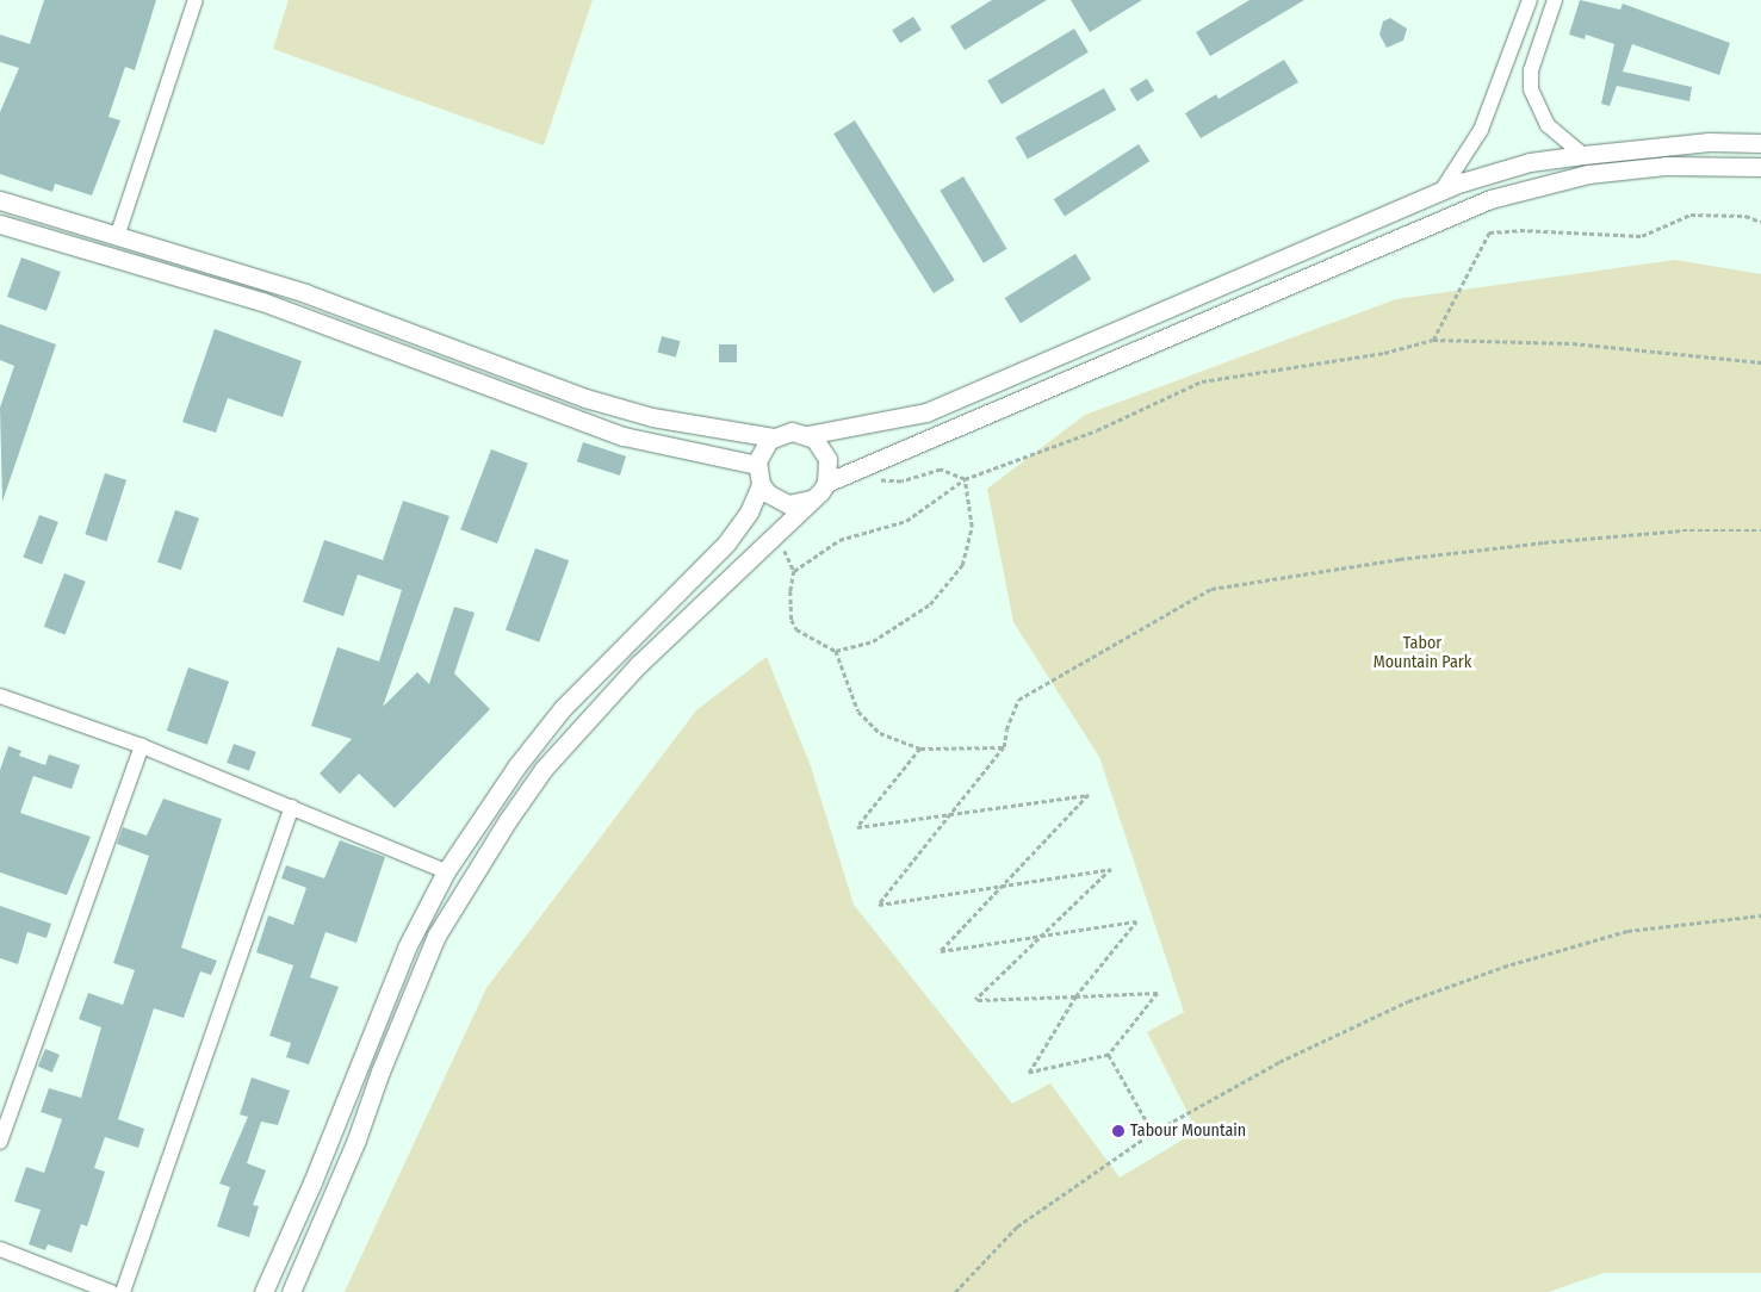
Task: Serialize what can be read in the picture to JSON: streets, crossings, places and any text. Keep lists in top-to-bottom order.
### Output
{
  "parks": ["Tabor Mountain Park"],
  "places": ["Tabour Mountain"]
}
